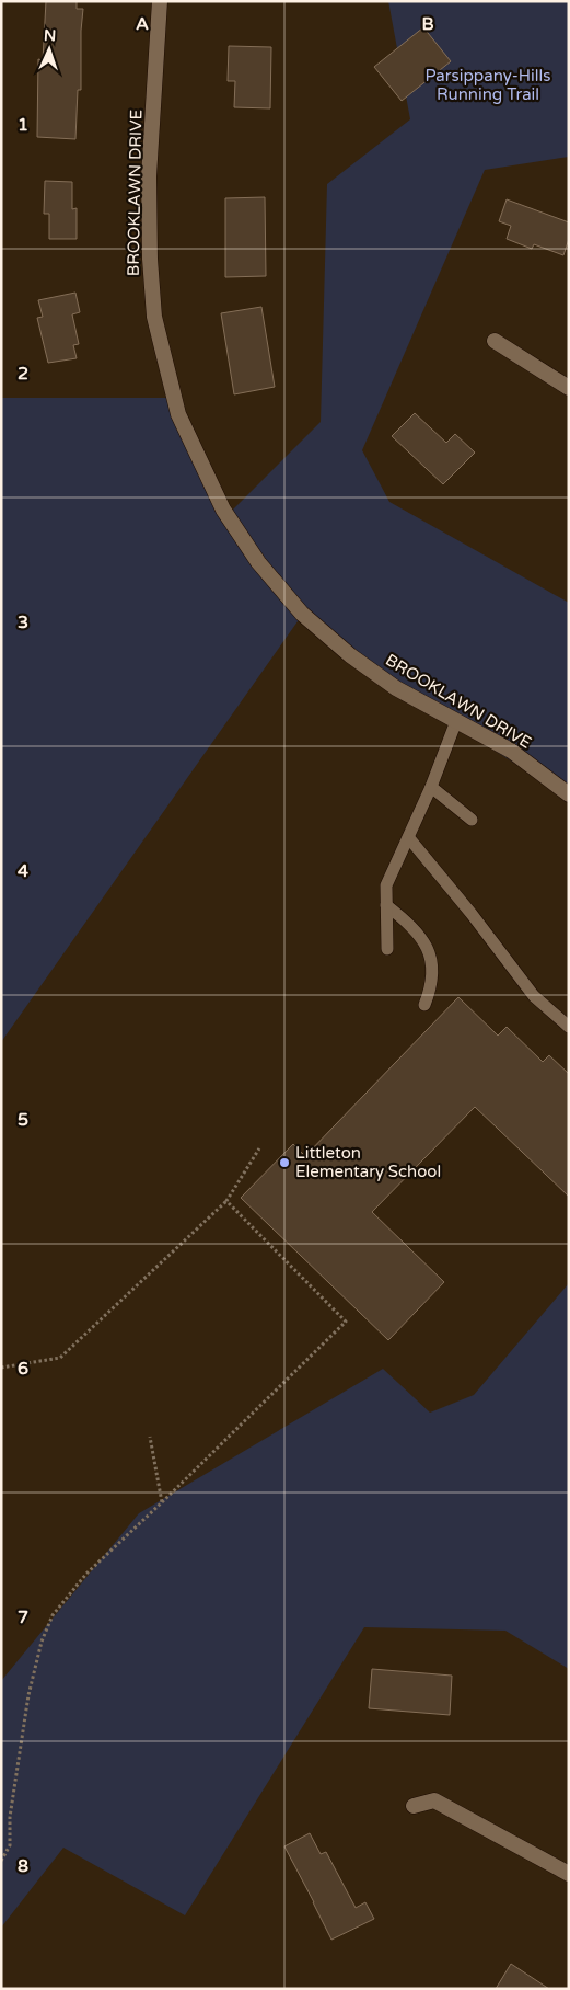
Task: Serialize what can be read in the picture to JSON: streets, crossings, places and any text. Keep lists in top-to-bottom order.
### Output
{
  "streets": {
    "street": ["BROOKLAWN DRIVE"]
  },
  "parks": ["Parsippany-Hills Running Trail"],
  "places": ["Littleton Elementary School"],
  "north": "top",
  "grid": {
    "columns": ["A", "B"],
    "rows": [
      "1",
      "2",
      "3",
      "4",
      "5",
      "6",
      "7",
      "8"
    ]
  }
}
